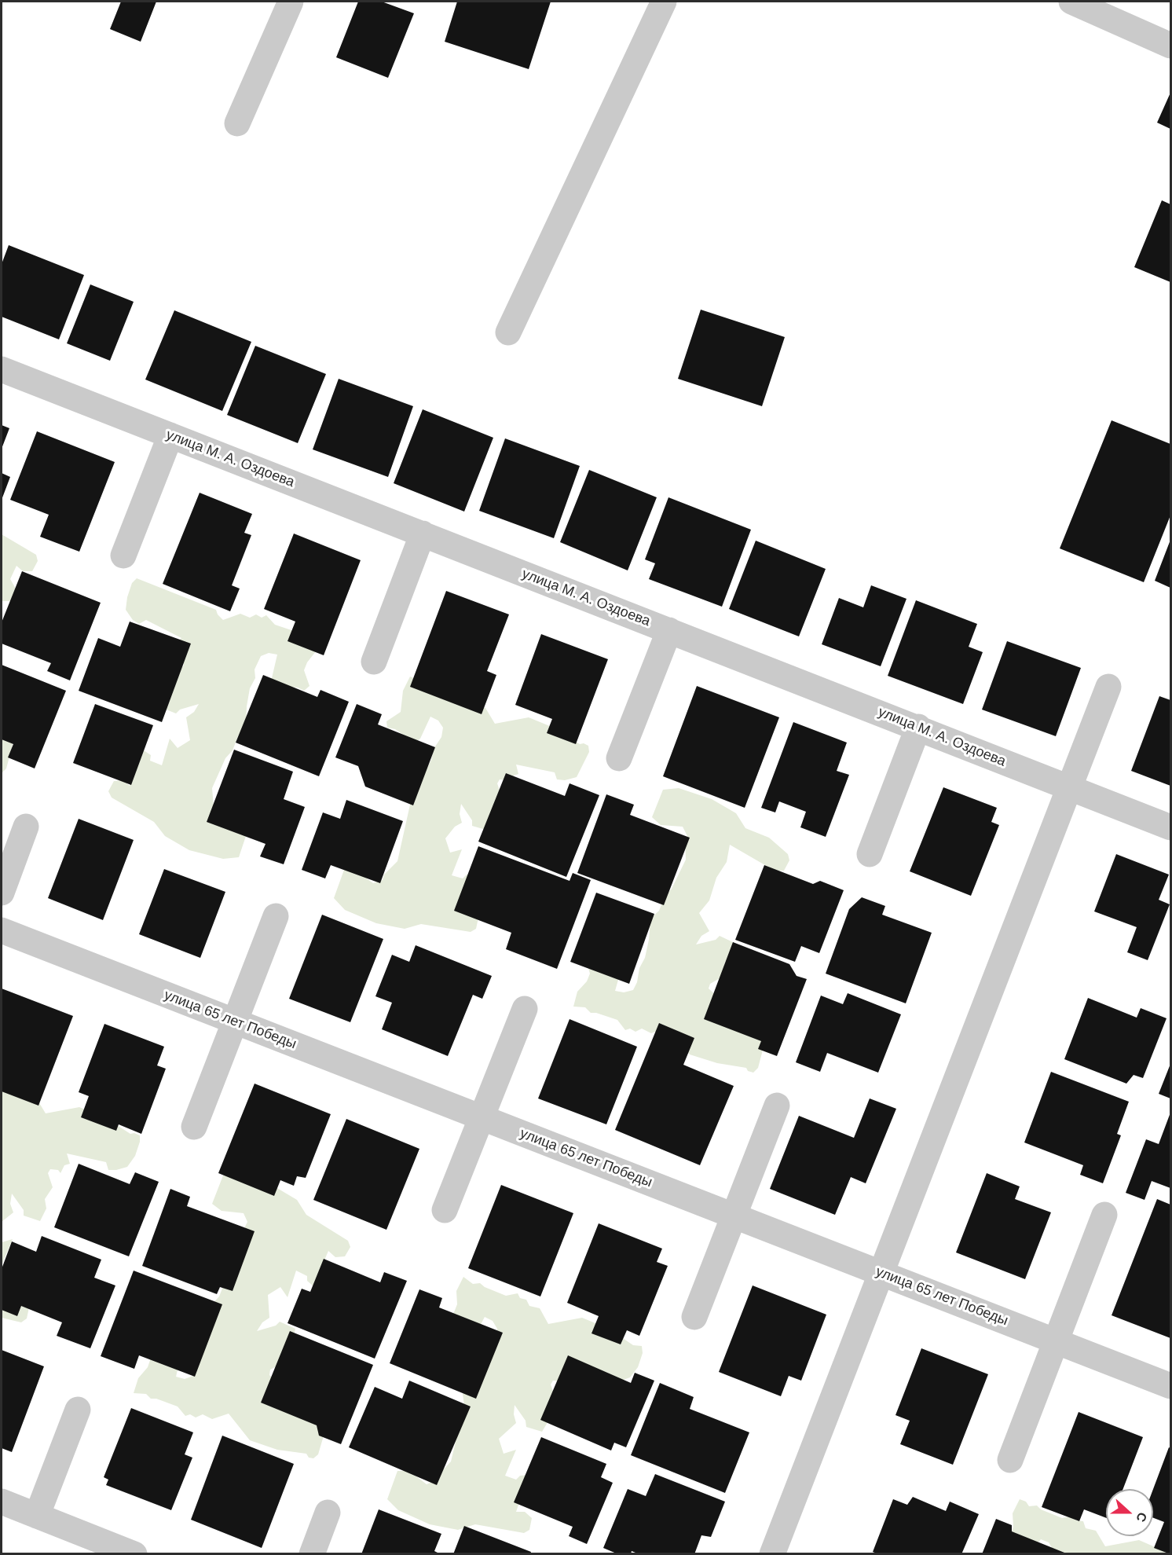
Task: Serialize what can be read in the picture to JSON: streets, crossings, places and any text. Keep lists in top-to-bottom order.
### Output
{
  "streets": {
    "street": ["улица М. А. Оздоева", "улица 65 лет Победы"]
  },
  "north": "right"
}
